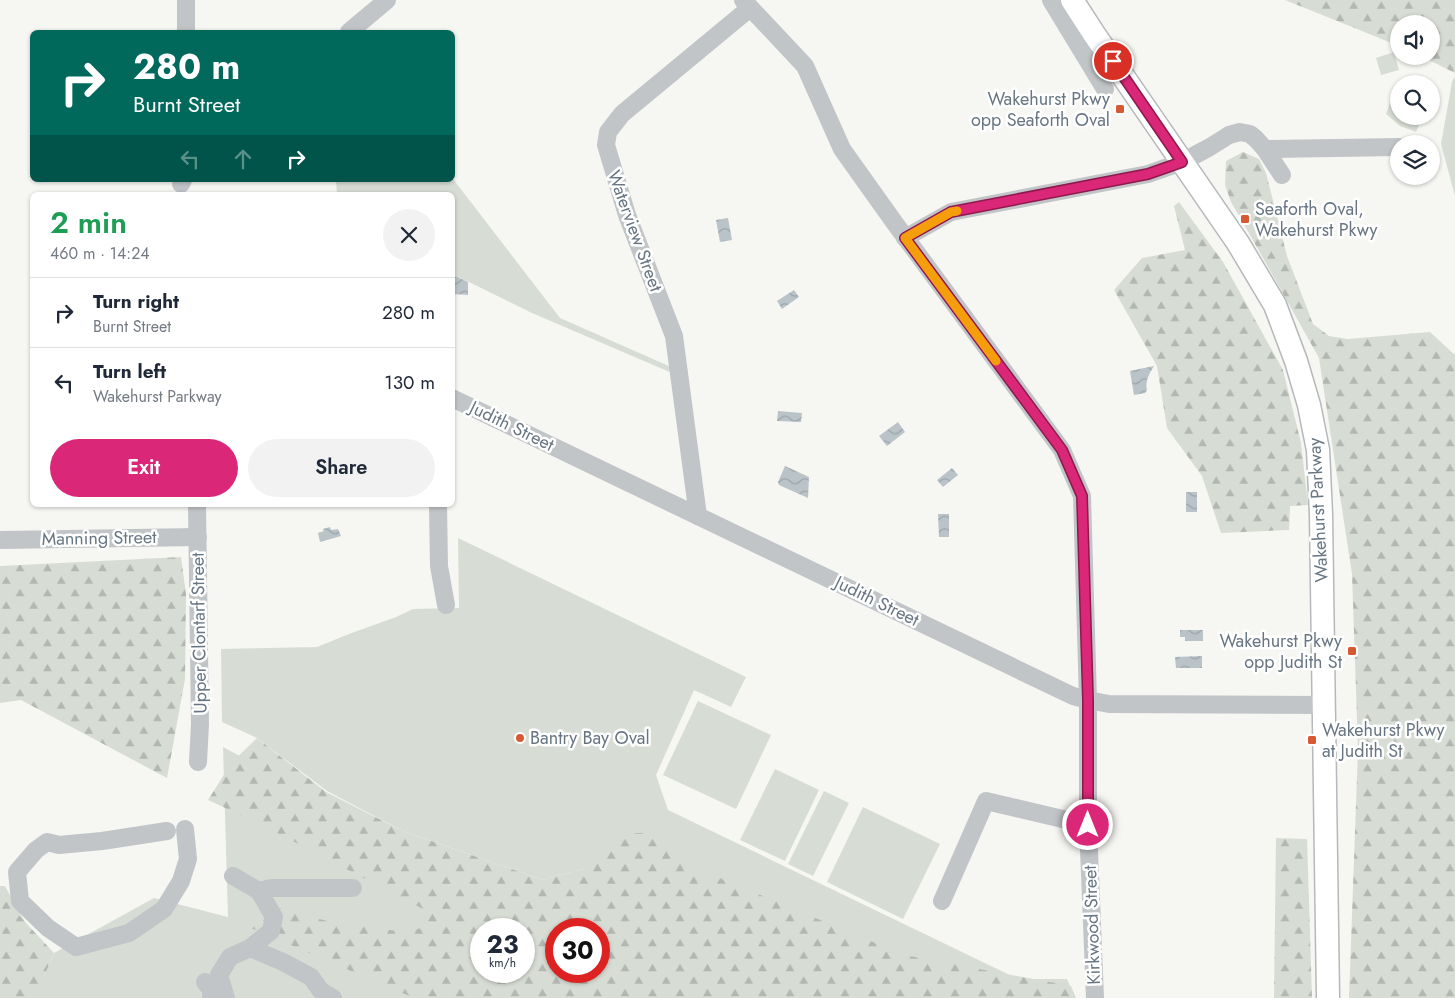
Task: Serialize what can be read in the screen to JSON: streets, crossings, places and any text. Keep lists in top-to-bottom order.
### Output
{
  "streets": {
    "main road": ["Wakehurst Parkway"],
    "street": [
      "Waterview Street",
      "Judith Street",
      "Manning Street",
      "Upper Clontarf Street",
      "Kirkwood Street"
    ]
  },
  "crossings": [
    ["Waterview Street", "Judith Street"],
    ["Waterview Street", "Kirkwood Street"],
    ["Judith Street", "Wakehurst Parkway"],
    ["Judith Street", "Kirkwood Street"],
    ["Manning Street", "Upper Clontarf Street"]
  ],
  "places": {
    "transit": [
      "Wakehurst Pkwy opp Seaforth Oval",
      "Seaforth Oval, Wakehurst Pkwy",
      "Wakehurst Pkwy opp Judith St",
      "Wakehurst Pkwy at Judith St"
    ],
    "other": ["Bantry Bay Oval"]
  },
  "page": {
    "turn": ["280 m", "Burnt Street"],
    "heading": ["2 min", "460 m · 14:24"],
    "list": [
      {
        "name": "Turn right",
        "note": "Burnt Street",
        "value": "280 m"
      },
      {
        "name": "Turn left",
        "note": "Wakehurst Parkway",
        "value": "130 m"
      }
    ],
    "buttons": ["Exit", "Share"],
    "speed": "23 km/h",
    "limit": "30"
  }
}
